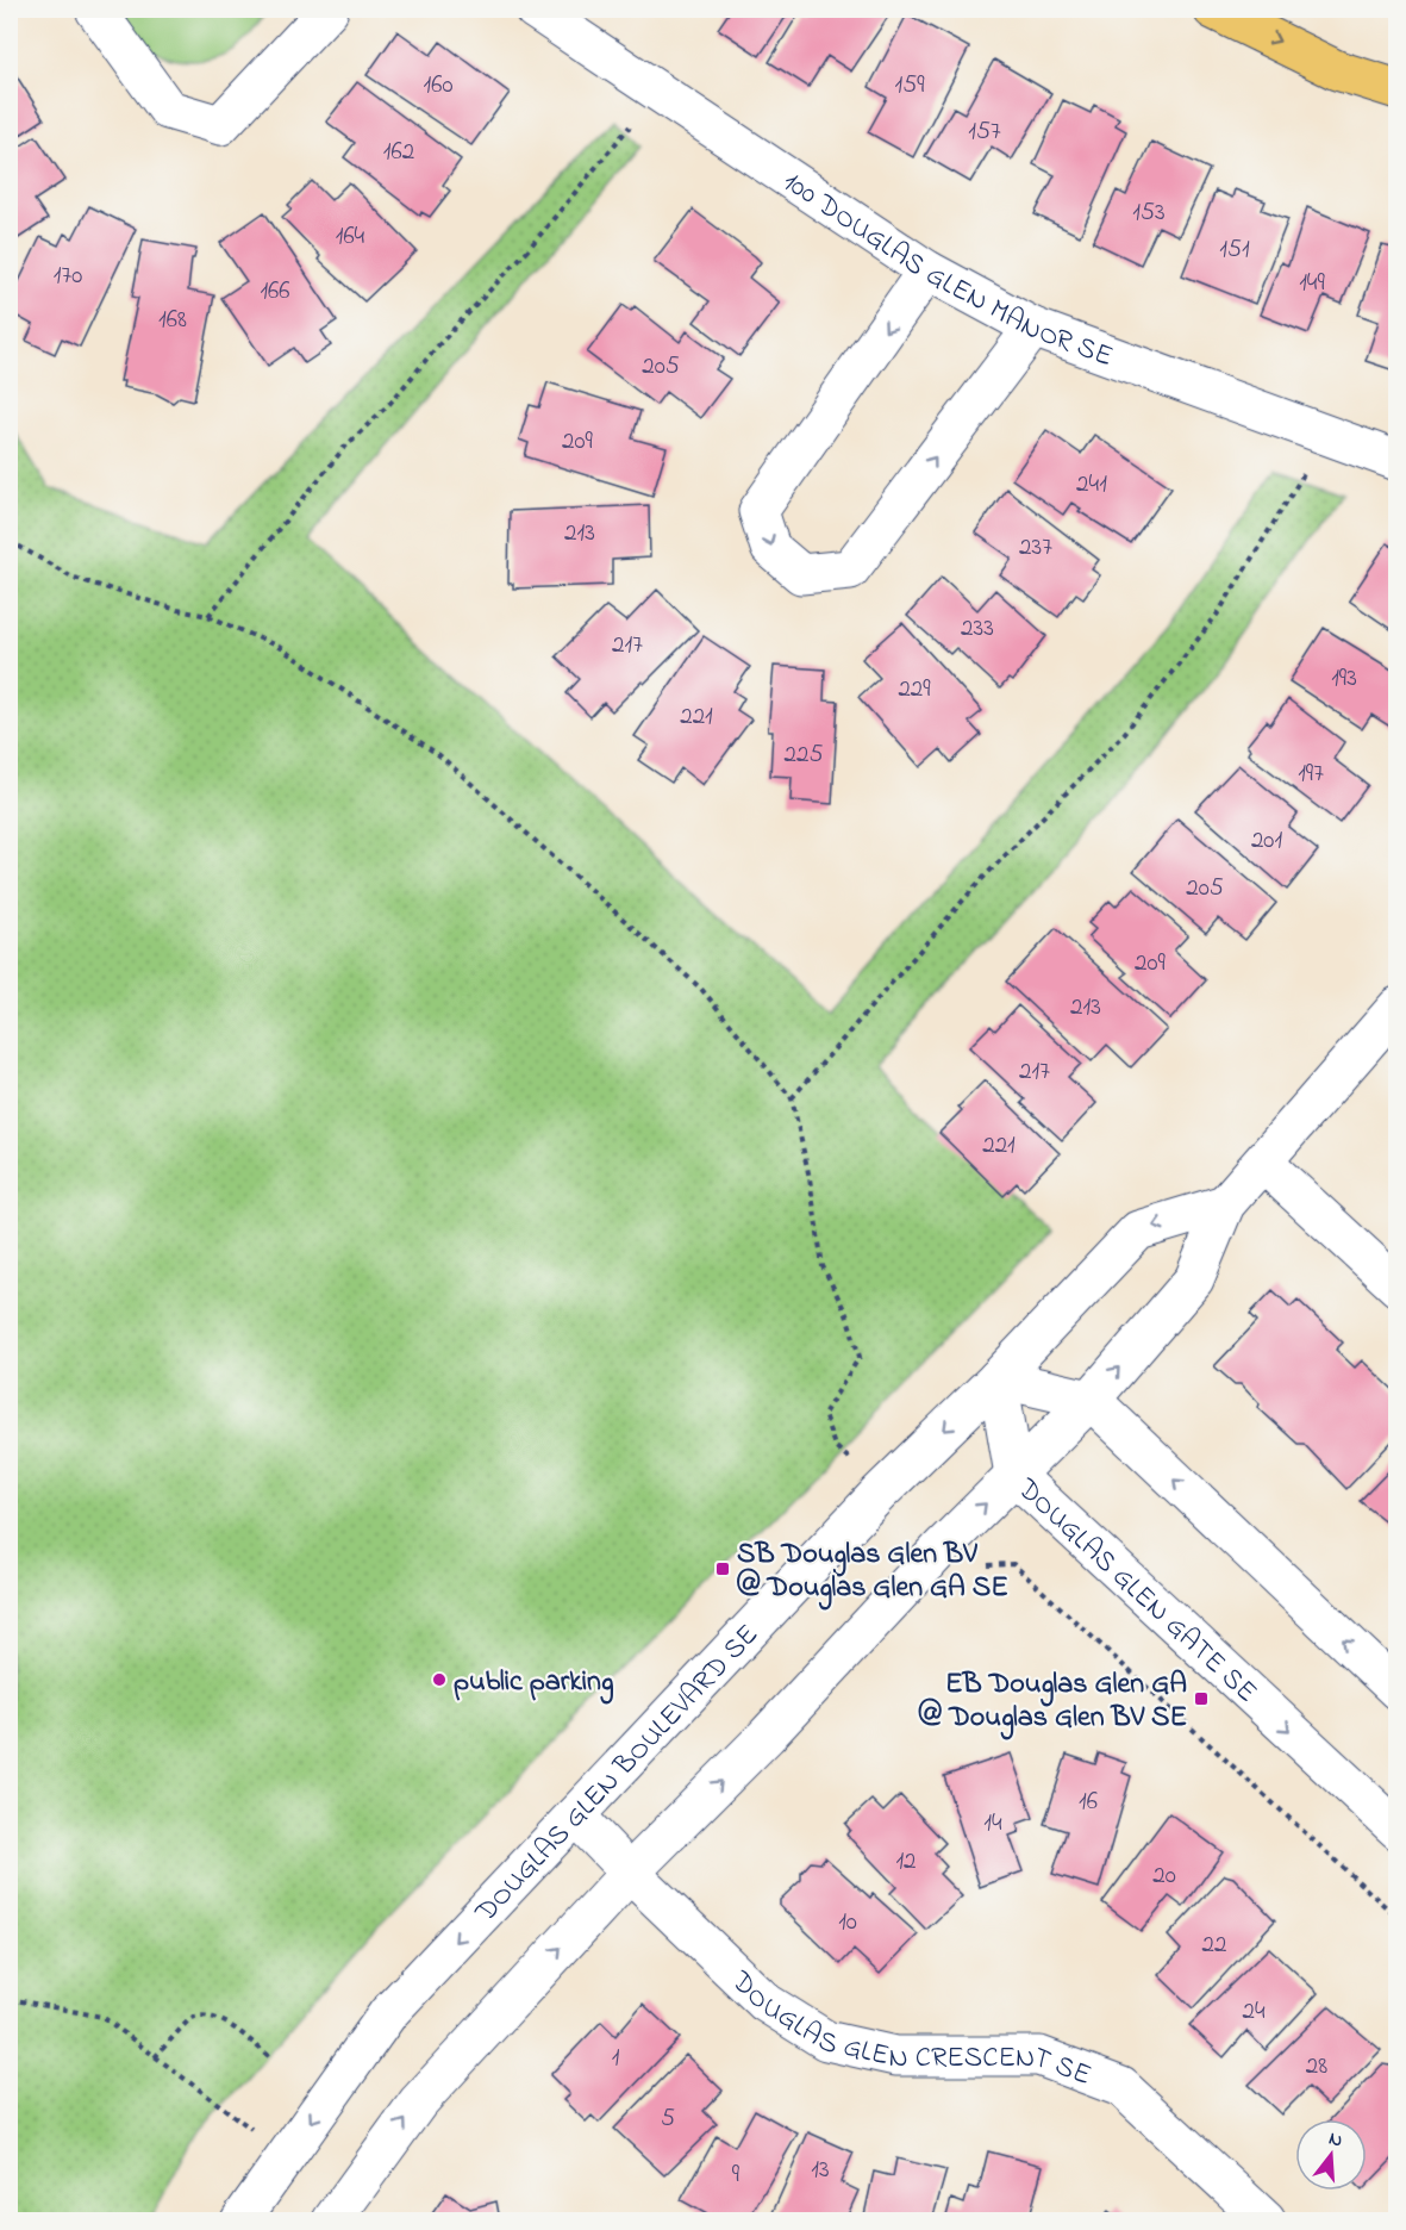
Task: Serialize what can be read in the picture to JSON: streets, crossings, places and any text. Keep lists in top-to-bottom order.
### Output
{
  "streets": {
    "street": [
      "100 DOUGLAS GLEN MANOR SE",
      "DOUGLAS GLEN GATE SE",
      "DOUGLAS GLEN BOULEVARD SE",
      "DOUGLAS GLEN CRESCENT SE"
    ]
  },
  "crossings": [
    ["DOUGLAS GLEN GATE SE", "DOUGLAS GLEN BOULEVARD SE"],
    ["DOUGLAS GLEN BOULEVARD SE", "DOUGLAS GLEN CRESCENT SE"]
  ],
  "places": {
    "transit": ["SB Douglas Glen BV @ Douglas Glen GA SE", "EB Douglas Glen GA @ Douglas Glen BV SE"],
    "other": ["public parking"]
  },
  "house_numbers": [
    "160",
    "159",
    "157",
    "162",
    "153",
    "164",
    "151",
    "170",
    "149",
    "166",
    "168",
    "205",
    "209",
    "241",
    "213",
    "237",
    "233",
    "217",
    "193",
    "229",
    "221",
    "225",
    "197",
    "201",
    "205",
    "209",
    "213",
    "217",
    "221",
    "16",
    "14",
    "12",
    "20",
    "10",
    "22",
    "24",
    "1",
    "28",
    "5",
    "13",
    "9"
  ],
  "north": "top"
}
